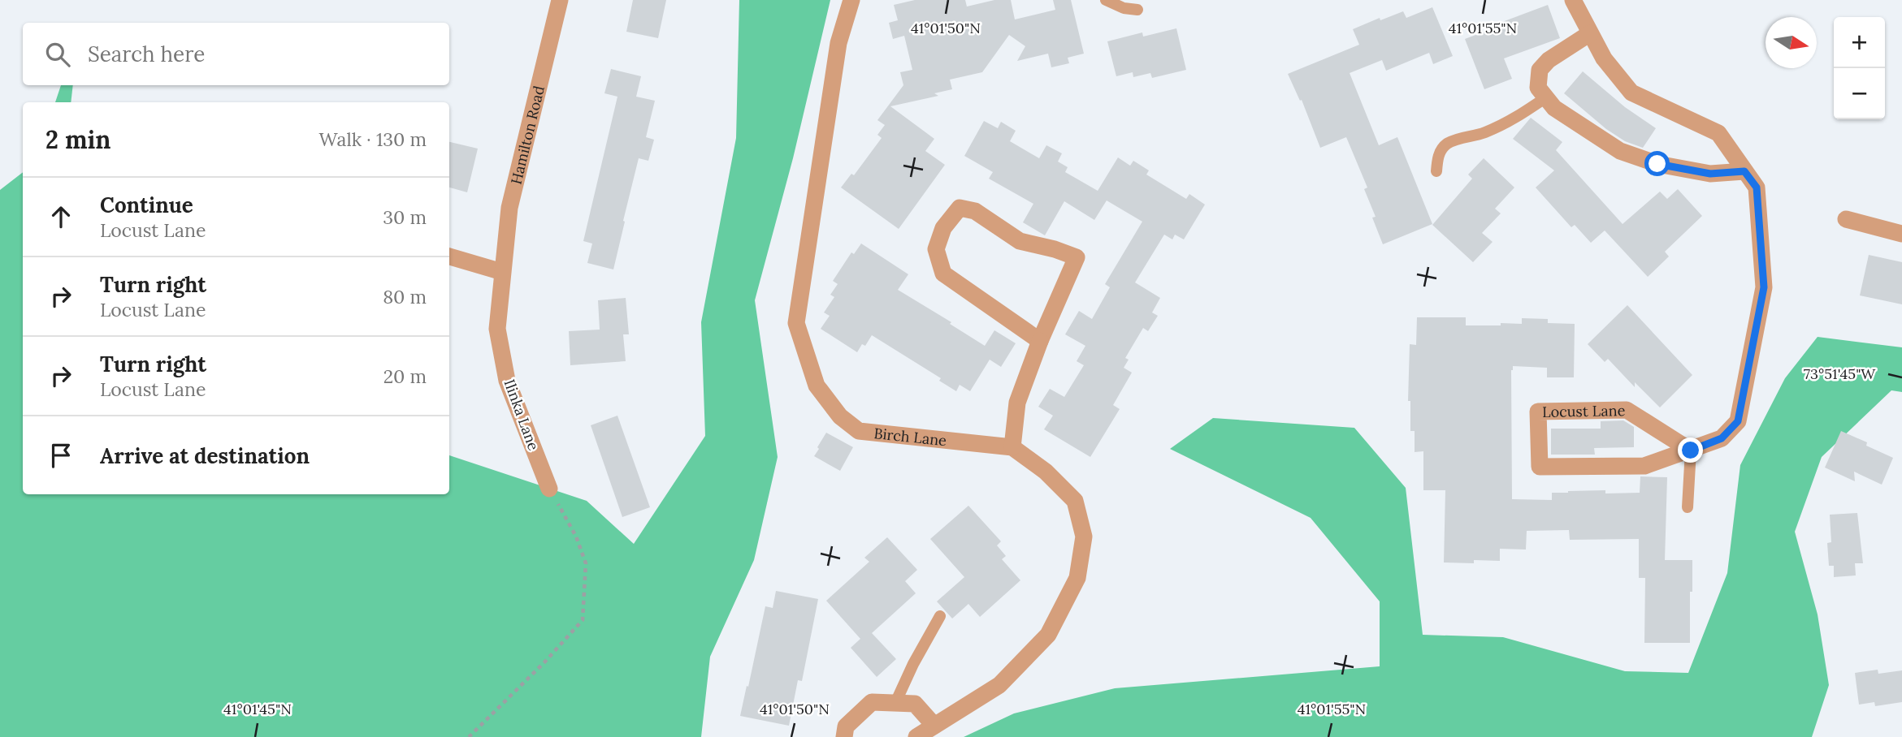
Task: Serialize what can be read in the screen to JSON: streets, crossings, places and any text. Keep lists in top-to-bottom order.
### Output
{
  "streets": {
    "street": [
      "Hamilton Road",
      "Locust Lane",
      "Ilinka Lane",
      "Birch Lane"
    ]
  },
  "crossings": [
    ["Hamilton Road", "Ilinka Lane"]
  ],
  "north": "right",
  "page": {
    "map_buttons": ["+", "−"],
    "search": "Search here",
    "heading": ["2 min", "Walk · 130 m"],
    "list": [
      ["Continue", "Locust Lane", "30 m"],
      ["Turn right", "Locust Lane", "80 m"],
      ["Turn right", "Locust Lane", "20 m"],
      "Arrive at destination"
    ]
  },
  "coordinates": [
    "41°01'50\"N",
    "41°01'55\"N",
    "73°51'45\"W",
    "41°01'45\"N"
  ]
}
